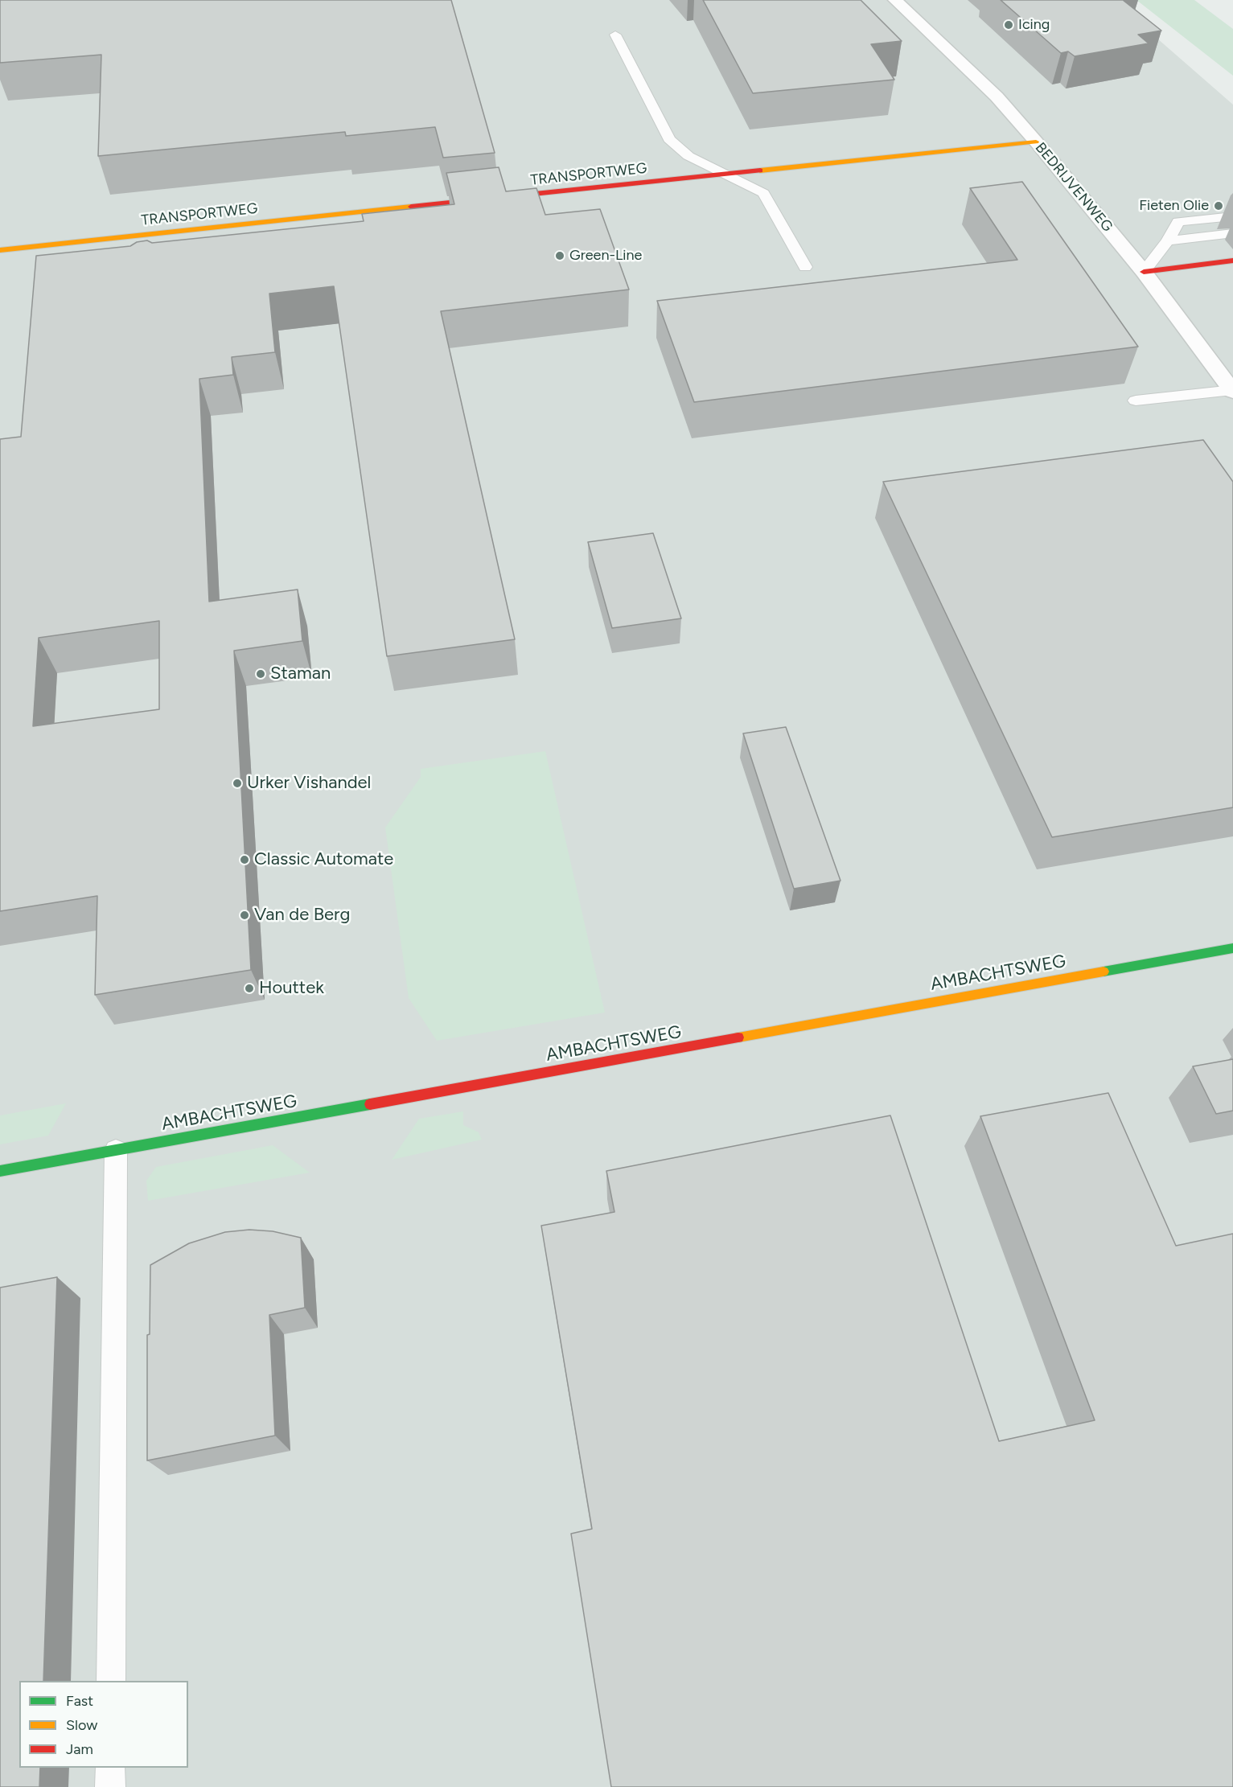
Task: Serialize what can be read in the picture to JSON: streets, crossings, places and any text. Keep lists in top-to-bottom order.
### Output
{
  "streets": {
    "street": ["TRANSPORTWEG", "BEDRIJVENWEG", "AMBACHTSWEG"]
  },
  "crossings": [
    ["TRANSPORTWEG", "BEDRIJVENWEG"]
  ],
  "places": [
    "Icing",
    "Fieten Olie",
    "Green-Line",
    "Staman",
    "Urker Vishandel",
    "Classic Automate",
    "Van de Berg",
    "Houttek"
  ],
  "legend": ["Fast", "Slow", "Jam"]
}
